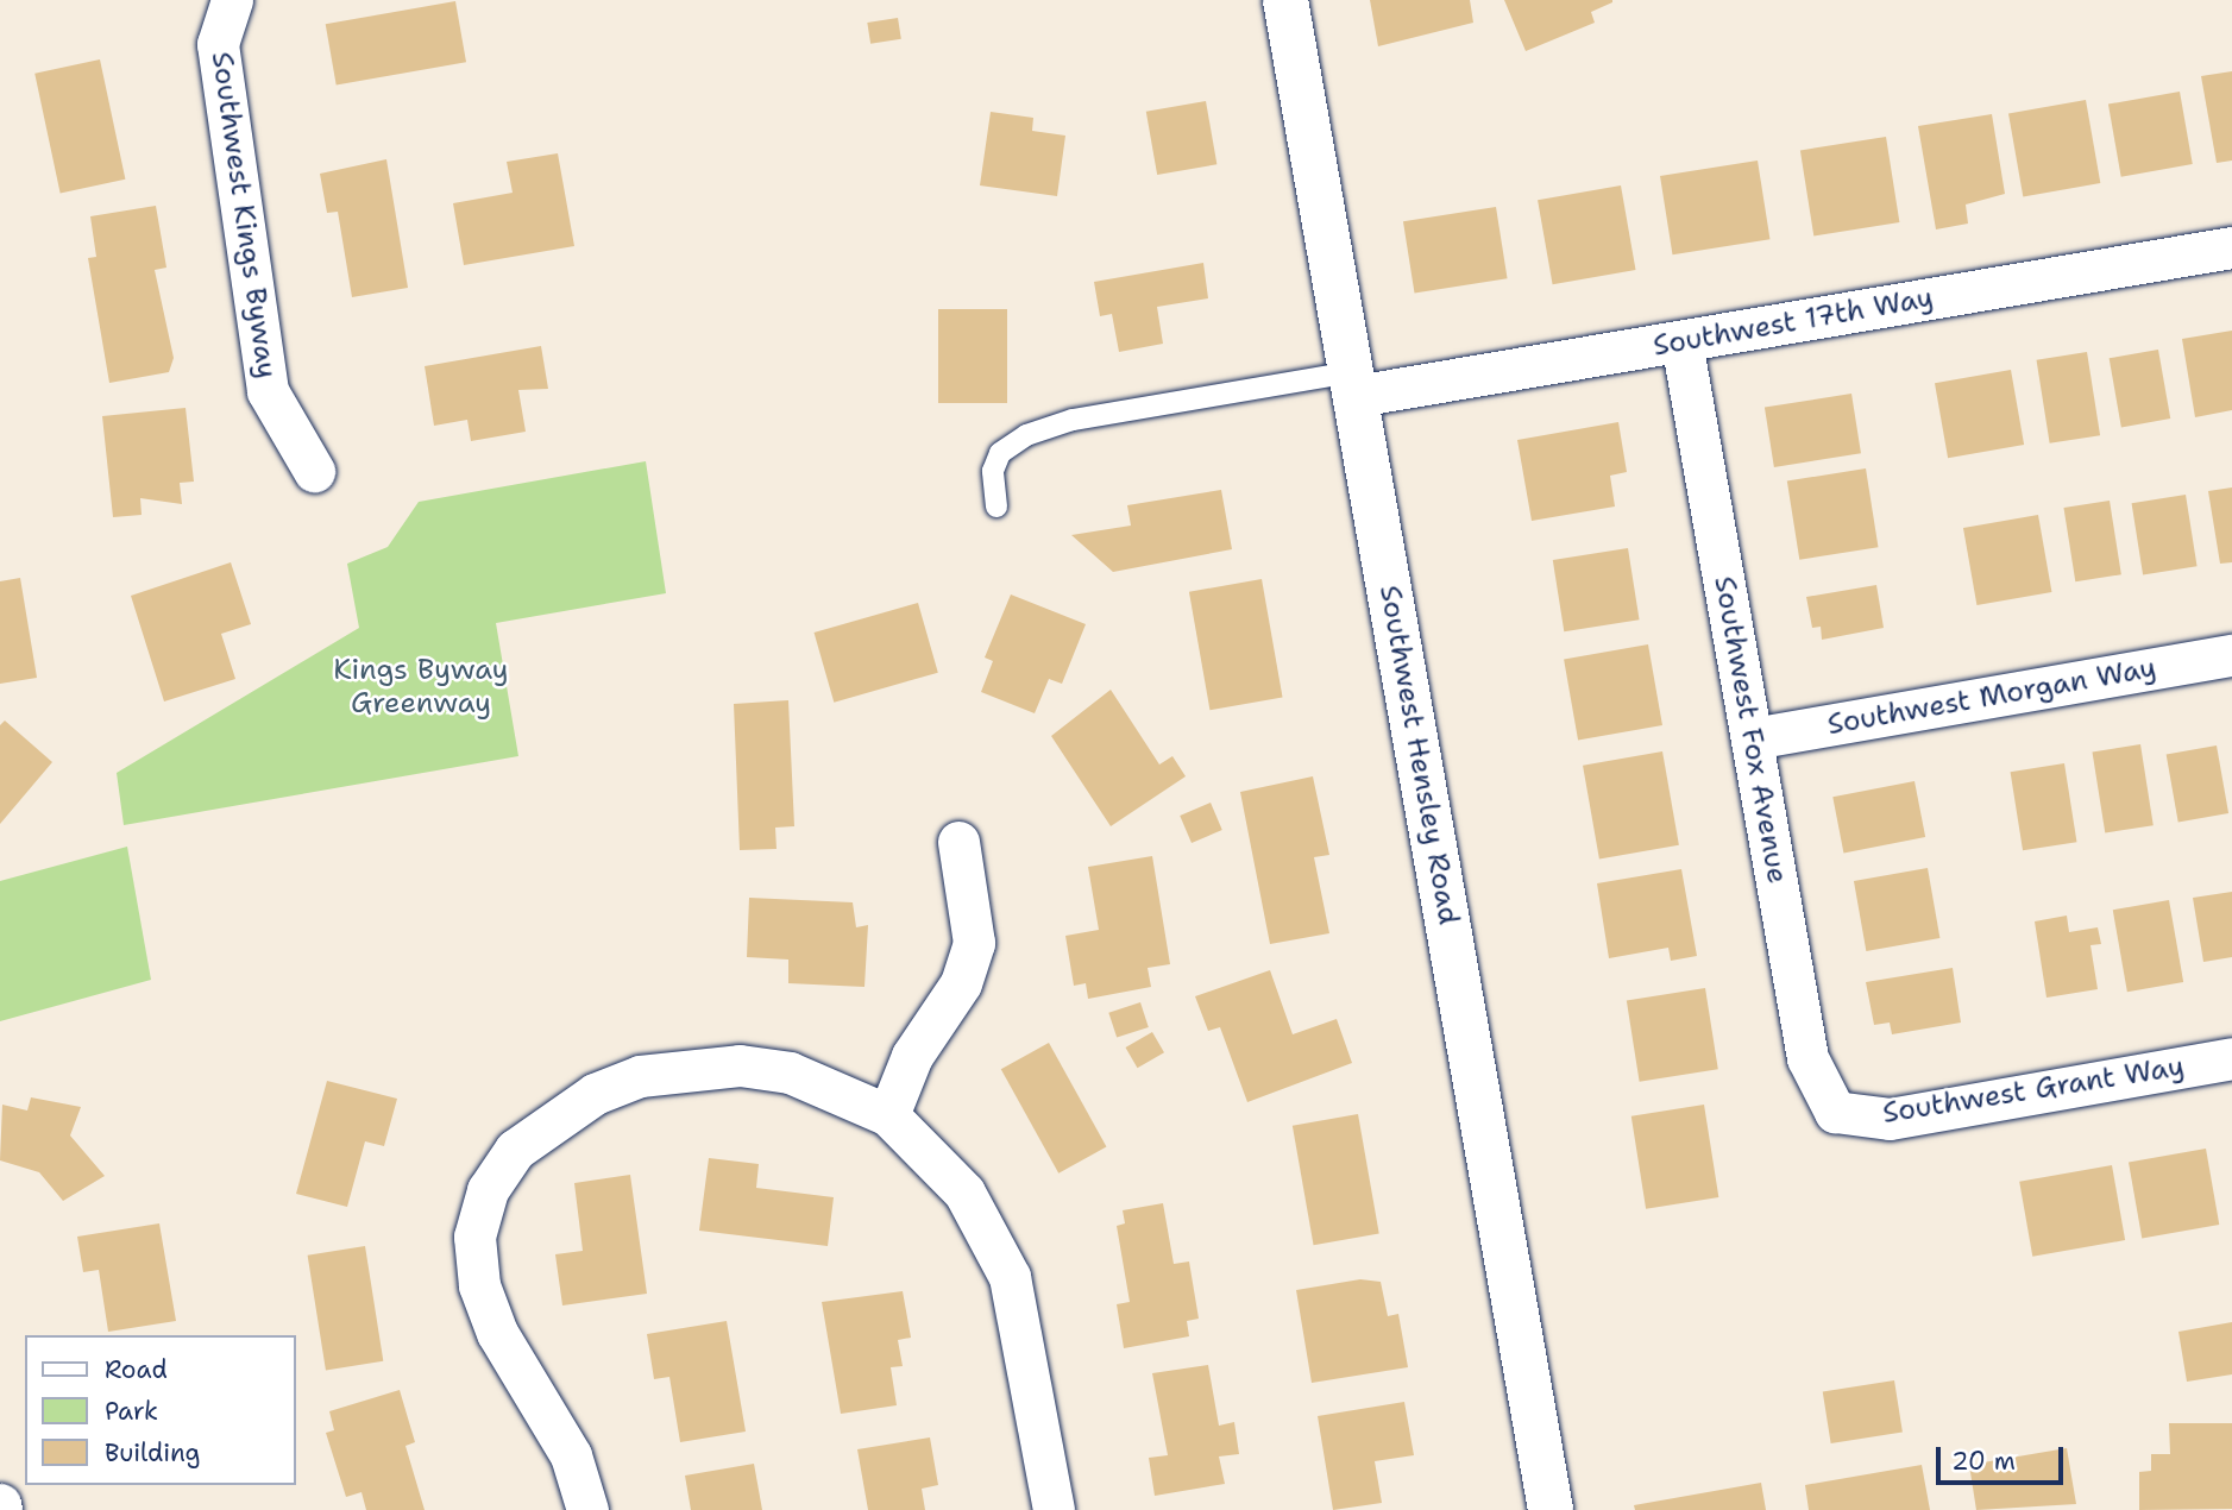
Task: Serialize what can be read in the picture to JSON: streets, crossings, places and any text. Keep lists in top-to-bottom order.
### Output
{
  "streets": {
    "street": [
      "Southwest Kings Byway",
      "Southwest 17th Way",
      "Southwest Morgan Way",
      "Southwest Fox Avenue",
      "Southwest Hensley Road",
      "Southwest Grant Way"
    ]
  },
  "crossings": [
    ["Southwest 17th Way", "Southwest Fox Avenue"],
    ["Southwest 17th Way", "Southwest Hensley Road"],
    ["Southwest Morgan Way", "Southwest Fox Avenue"],
    ["Southwest Fox Avenue", "Southwest Grant Way"]
  ],
  "parks": ["Kings Byway Greenway"],
  "legend": ["Road", "Park", "Building"],
  "scale_bar": "20 m"
}
